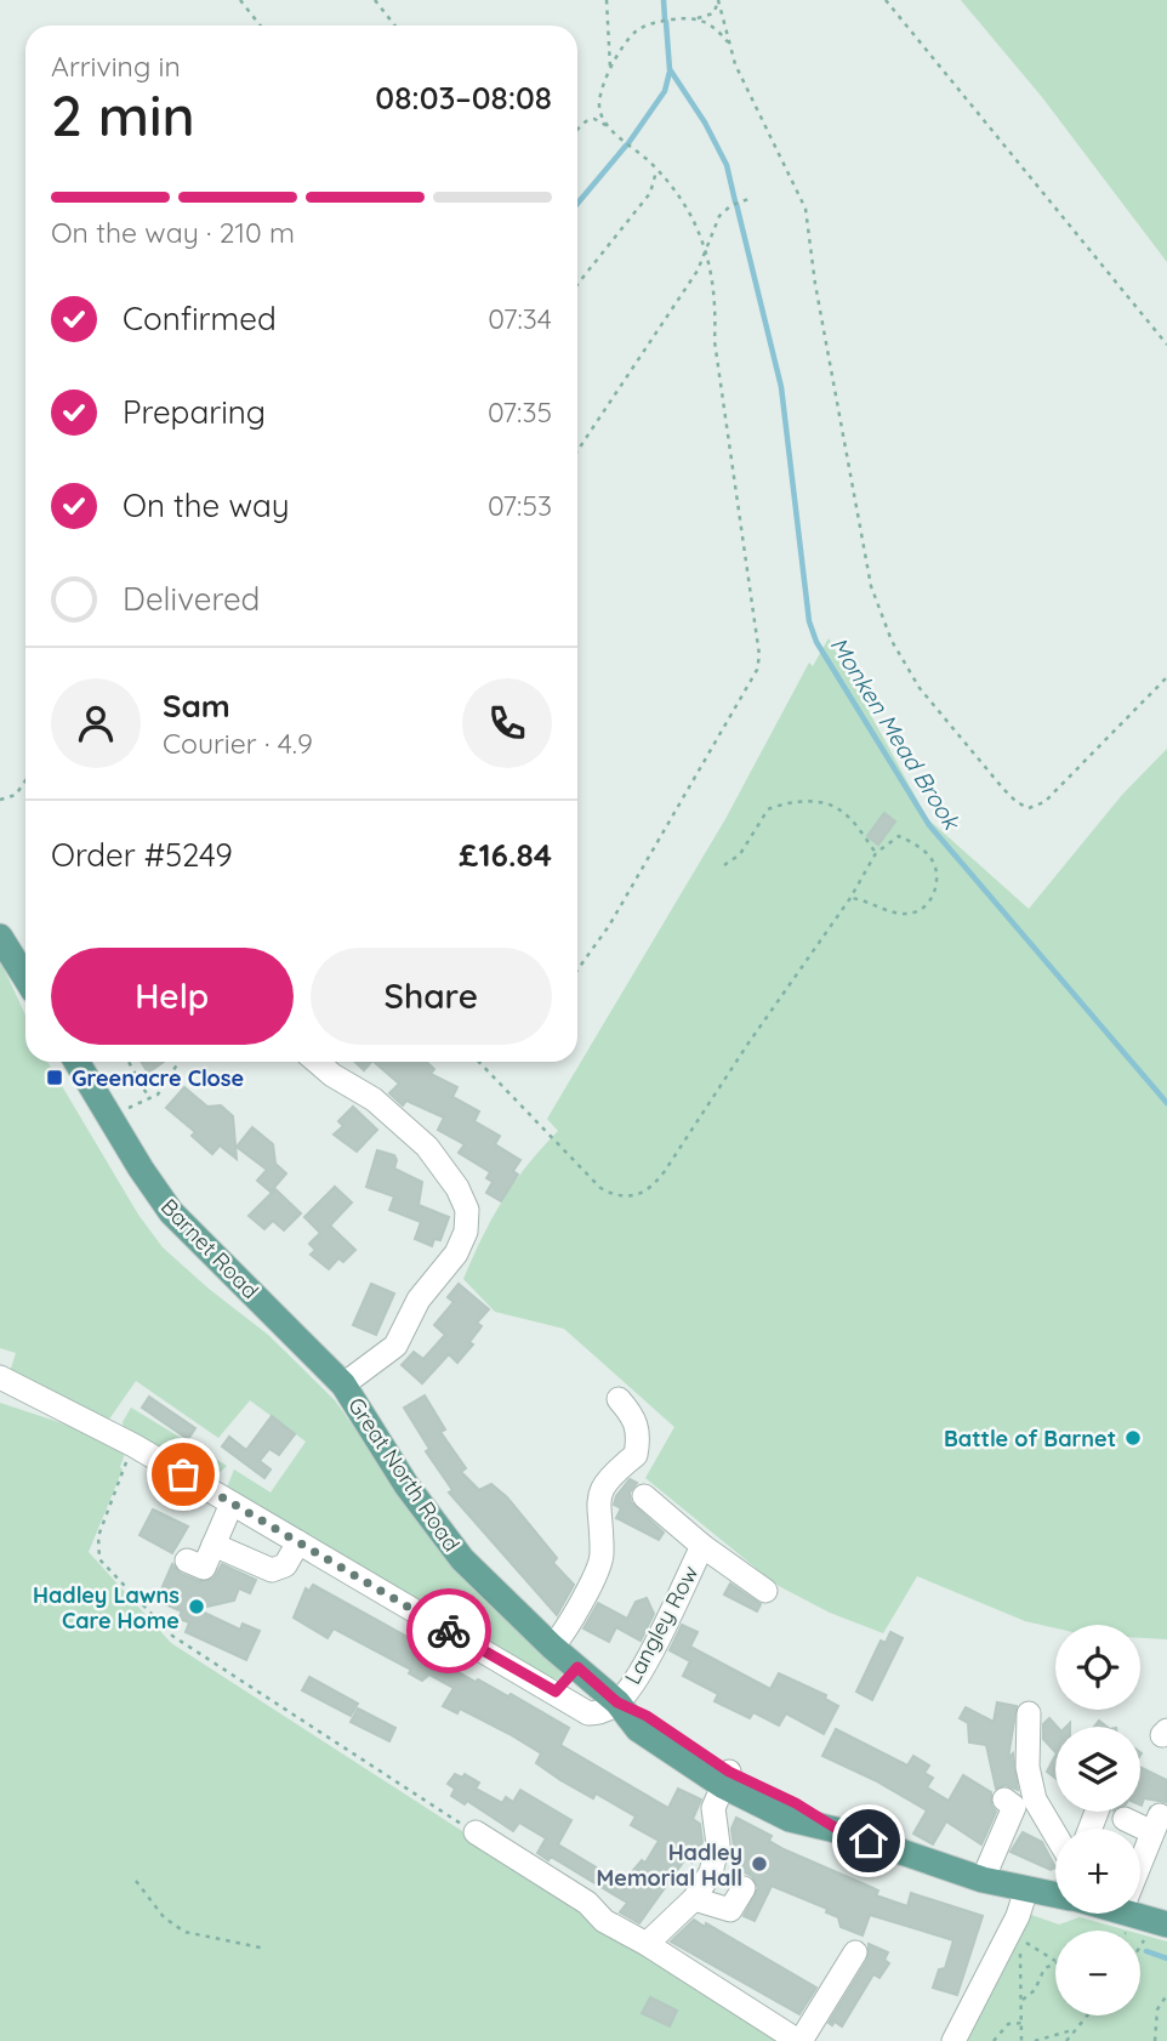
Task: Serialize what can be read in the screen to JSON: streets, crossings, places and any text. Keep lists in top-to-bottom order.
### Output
{
  "streets": {
    "main road": ["Barnet Road", "Great North Road"],
    "street": ["Langley Row"]
  },
  "crossings": [
    ["Barnet Road", "Great North Road"],
    ["Great North Road", "Langley Row"]
  ],
  "water": ["Monken Mead Brook"],
  "places": {
    "transit": ["Greenacre Close"],
    "other": ["Battle of Barnet", "Hadley Lawns Care Home", "Hadley Memorial Hall"]
  },
  "page": {
    "heading": ["2 min", "Arriving in", "08:03–08:08"],
    "panel": [
      "Sam",
      "Courier · 4.9",
      "Order #5249",
      "£16.84"
    ],
    "bar": "On the way · 210 m",
    "list": [
      ["Confirmed", "07:34"],
      ["Preparing", "07:35"],
      ["On the way", "07:53"],
      "Delivered"
    ],
    "buttons": ["Help", "Share"],
    "map_buttons": ["+", "−"]
  }
}
